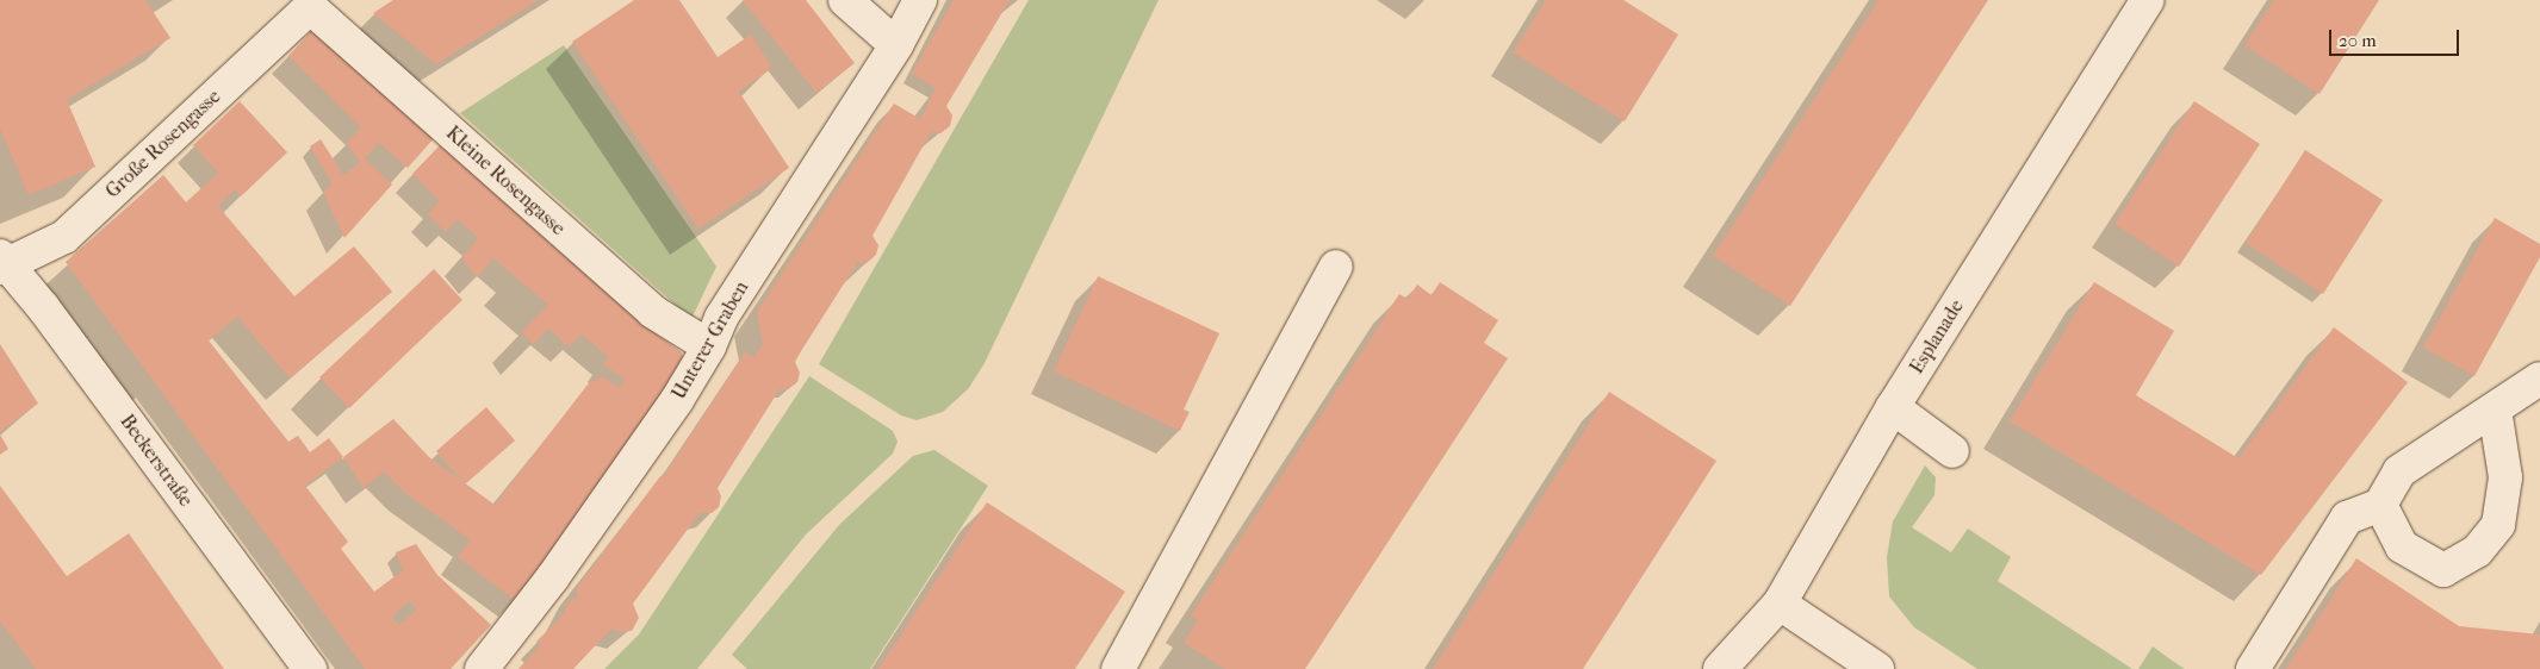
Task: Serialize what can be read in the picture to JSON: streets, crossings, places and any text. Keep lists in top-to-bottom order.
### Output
{
  "streets": {
    "street": [
      "Große Rosengasse",
      "Kleine Rosengasse",
      "Esplanade",
      "Unterer Graben",
      "Beckerstraße"
    ]
  },
  "crossings": [
    ["Große Rosengasse", "Kleine Rosengasse"],
    ["Große Rosengasse", "Beckerstraße"],
    ["Kleine Rosengasse", "Unterer Graben"]
  ],
  "scale_bar": "20 m"
}
